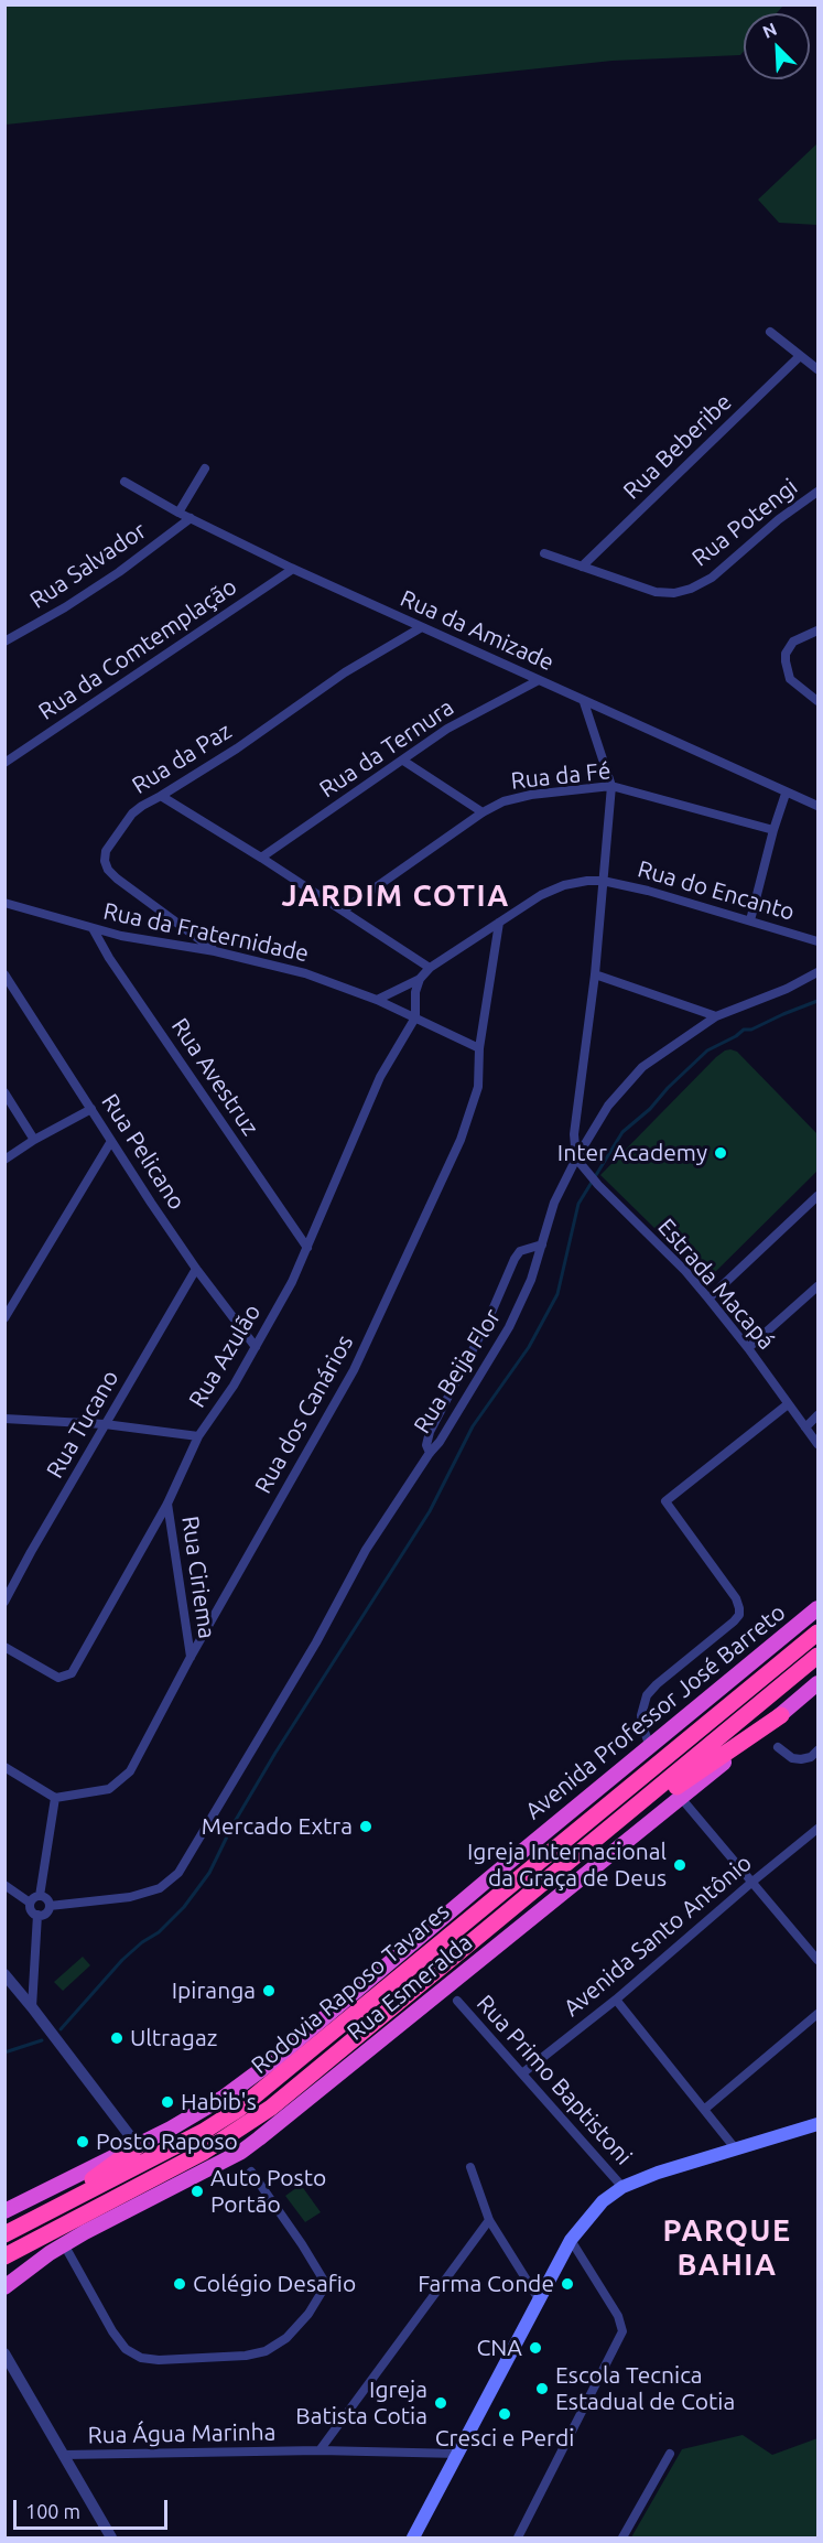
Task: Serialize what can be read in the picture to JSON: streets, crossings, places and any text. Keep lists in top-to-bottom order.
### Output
{
  "streets": {
    "highway": ["Avenida Professor José Barreto", "Rua Esmeralda", "Rodovia Raposo Tavares"],
    "street": [
      "Rua Beberibe",
      "Rua Potengi",
      "Rua Salvador",
      "Rua da Amizade",
      "Rua da Comtemplação",
      "Rua da Ternura",
      "Rua da Paz",
      "Rua da Fé",
      "Rua do Encanto",
      "Rua da Fraternidade",
      "Rua Avestruz",
      "Rua Pelicano",
      "Estrada Macapá",
      "Rua Azulão",
      "Rua Beija Flor",
      "Rua dos Canários",
      "Rua Tucano",
      "Rua Ciriema",
      "Avenida Santo Antônio",
      "Rua Primo Baptistoni",
      "Rua Água Marinha"
    ]
  },
  "crossings": [
    ["Rua Beberibe", "Rua Potengi"],
    ["Rua Salvador", "Rua da Amizade"],
    ["Rua da Amizade", "Rua da Comtemplação"],
    ["Rua da Amizade", "Rua da Ternura"],
    ["Rua da Amizade", "Rua da Paz"],
    ["Rua da Amizade", "Rua Beija Flor"],
    ["Rua da Paz", "Rua da Fraternidade"],
    ["Rua da Fé", "Rua Beija Flor"],
    ["Rua do Encanto", "Rua Beija Flor"],
    ["Rua da Fraternidade", "Rua Avestruz"],
    ["Rua da Fraternidade", "Rua Azulão"],
    ["Rua da Fraternidade", "Rua dos Canários"],
    ["Rua Avestruz", "Rua Azulão"],
    ["Rua Pelicano", "Rua Azulão"],
    ["Rua Pelicano", "Rua Tucano"],
    ["Estrada Macapá", "Rua Beija Flor"],
    ["Rua Azulão", "Rua Ciriema"],
    ["Rua dos Canários", "Rua Ciriema"],
    ["Avenida Santo Antônio", "Rua Primo Baptistoni"]
  ],
  "districts": ["JARDIM COTIA", "PARQUE BAHIA"],
  "places": [
    "Inter Academy",
    "Mercado Extra",
    "Igreja Internacional da Graça de Deus",
    "Ipiranga",
    "Ultragaz",
    "Habib's",
    "Posto Raposo",
    "Auto Posto Portão",
    "Colégio Desafio",
    "Farma Conde",
    "CNA",
    "Escola Tecnica Estadual de Cotia",
    "Igreja Batista Cotia",
    "Cresci e Perdi"
  ],
  "scale_bar": "100 m",
  "north": "top left"
}
